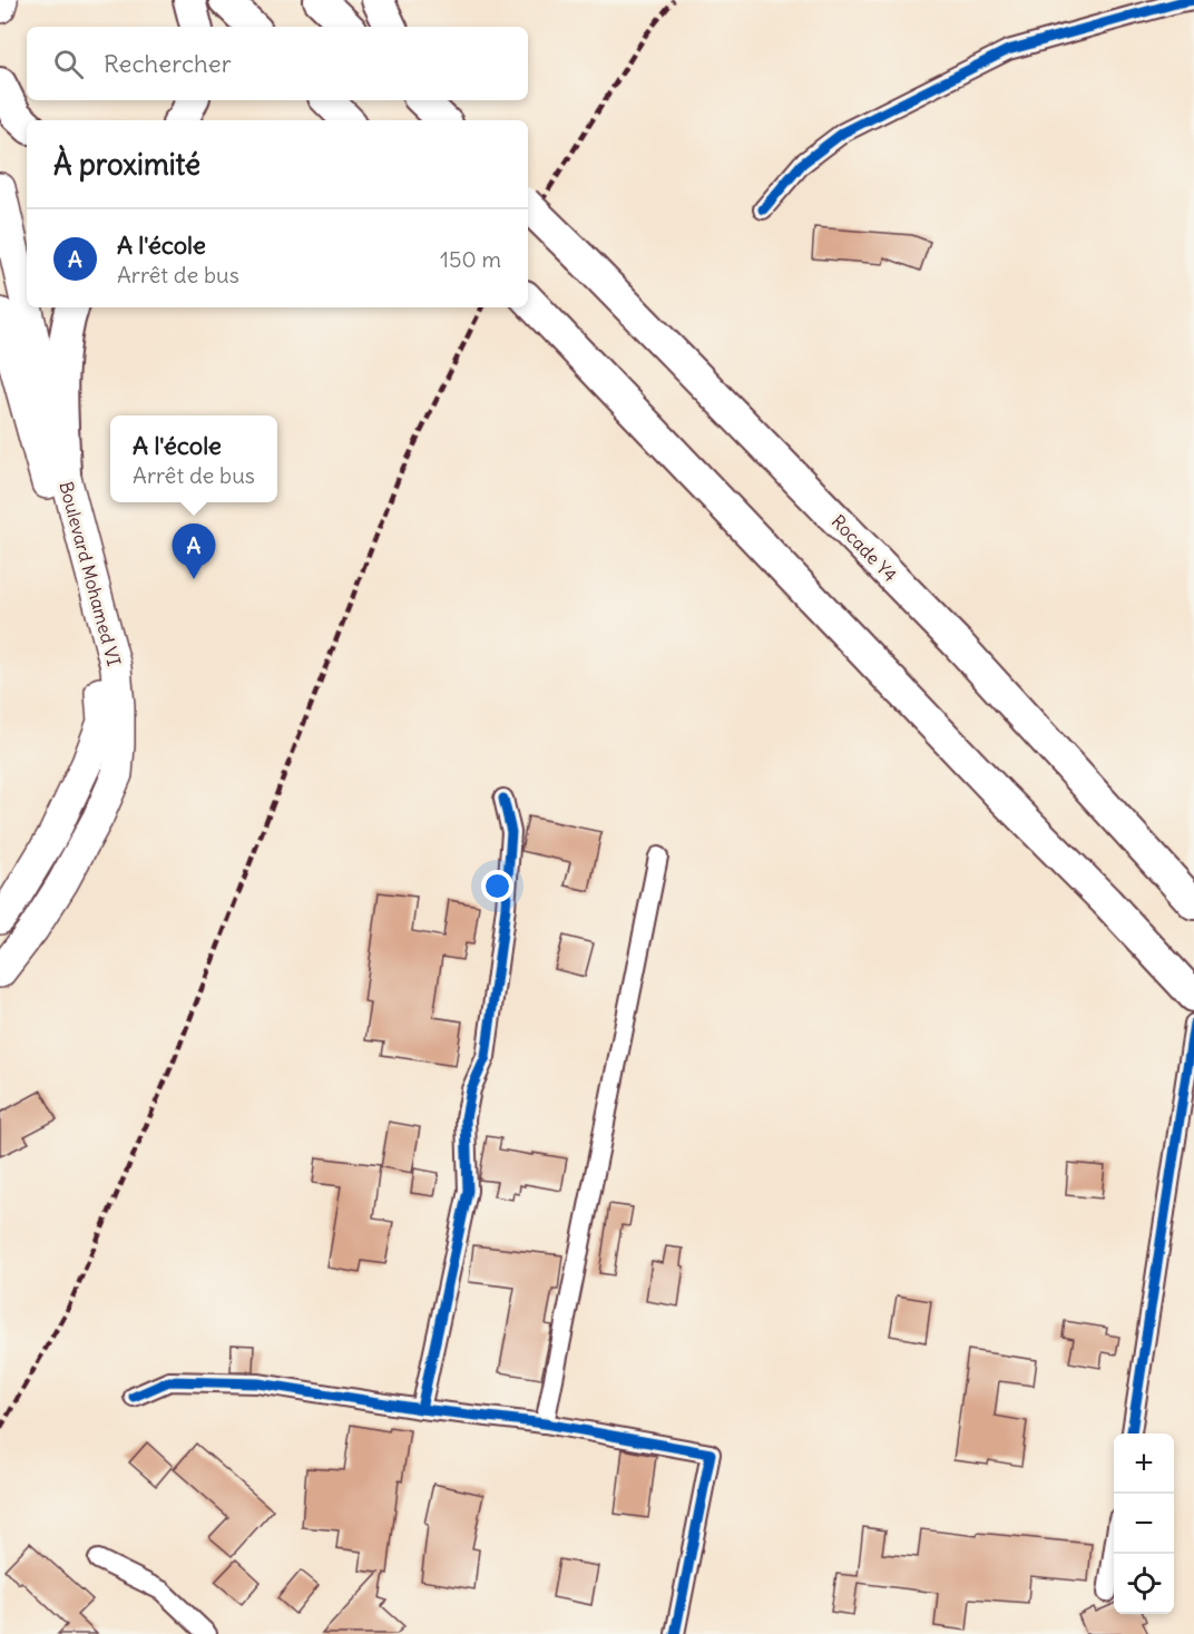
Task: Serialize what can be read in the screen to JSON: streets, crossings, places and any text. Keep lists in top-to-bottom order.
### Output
{
  "streets": {
    "highway": ["Rocade Y4"],
    "main road": ["Boulevard Mohamed VI"]
  },
  "page": {
    "search": "Rechercher",
    "heading": "À proximité",
    "list": [
      {
        "mark": "A",
        "name": "A l'école",
        "note": "Arrêt de bus",
        "value": "150 m"
      }
    ],
    "popup": ["A l'école", "Arrêt de bus"],
    "pins": "A",
    "map_buttons": ["+", "−"]
  }
}
